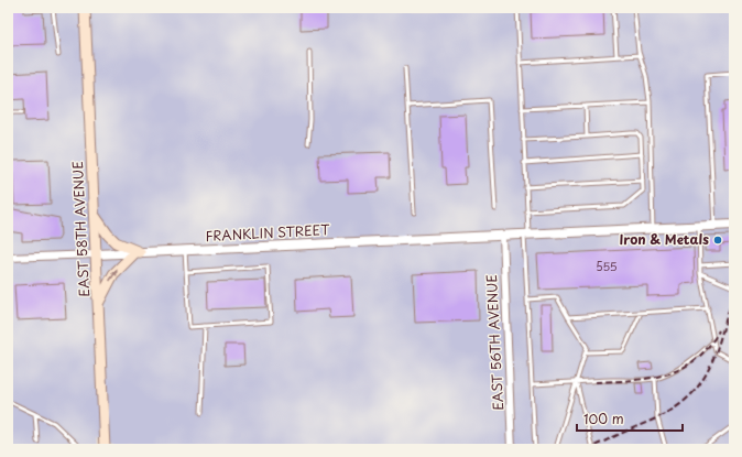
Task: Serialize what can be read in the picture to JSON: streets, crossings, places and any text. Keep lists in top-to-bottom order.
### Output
{
  "streets": {
    "main road": ["EAST 58TH AVENUE"],
    "street": ["FRANKLIN STREET", "EAST 56TH AVENUE"]
  },
  "crossings": [
    ["EAST 58TH AVENUE", "FRANKLIN STREET"],
    ["FRANKLIN STREET", "EAST 56TH AVENUE"]
  ],
  "places": ["Iron & Metals"],
  "house_numbers": ["555"],
  "scale_bar": "100 m"
}
